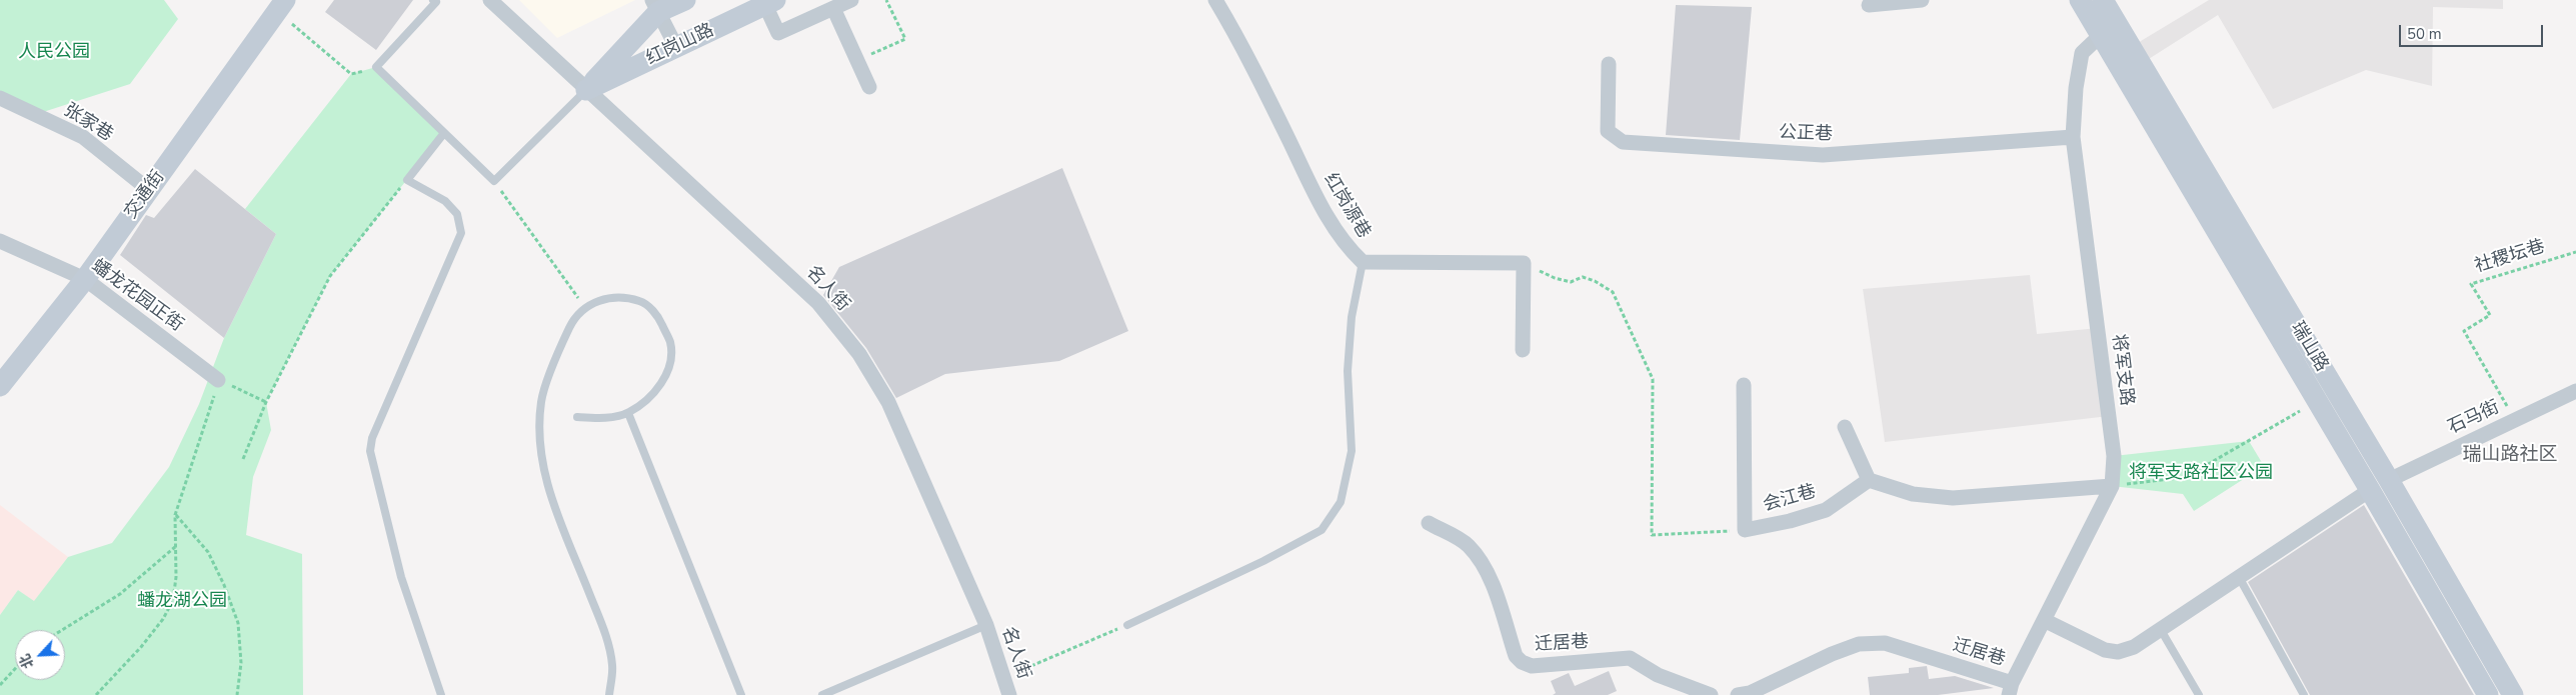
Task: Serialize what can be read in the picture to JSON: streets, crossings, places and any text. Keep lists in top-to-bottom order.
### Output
{
  "streets": {
    "main road": ["红岗山路", "交通街", "瑞山路"],
    "street": [
      "张家巷",
      "公正巷",
      "红岗源巷",
      "名人街",
      "蟠龙花园正街",
      "将军支路",
      "石马街",
      "会江巷",
      "迁居巷"
    ],
    "path": ["社稷坛巷"]
  },
  "crossings": [
    ["红岗山路", "名人街"],
    ["张家巷", "交通街"],
    ["公正巷", "将军支路"],
    ["交通街", "蟠龙花园正街"],
    ["红岗源巷", "会江巷"],
    ["社稷坛巷", "石马街"],
    ["瑞山路", "将军支路"],
    ["瑞山路", "石马街"],
    ["将军支路", "石马街"],
    ["将军支路", "迁居巷"]
  ],
  "districts": ["瑞山路社区"],
  "parks": ["人民公园", "将军支路社区公园", "蟠龙湖公园"],
  "scale_bar": "50 m",
  "north": "bottom left"
}
